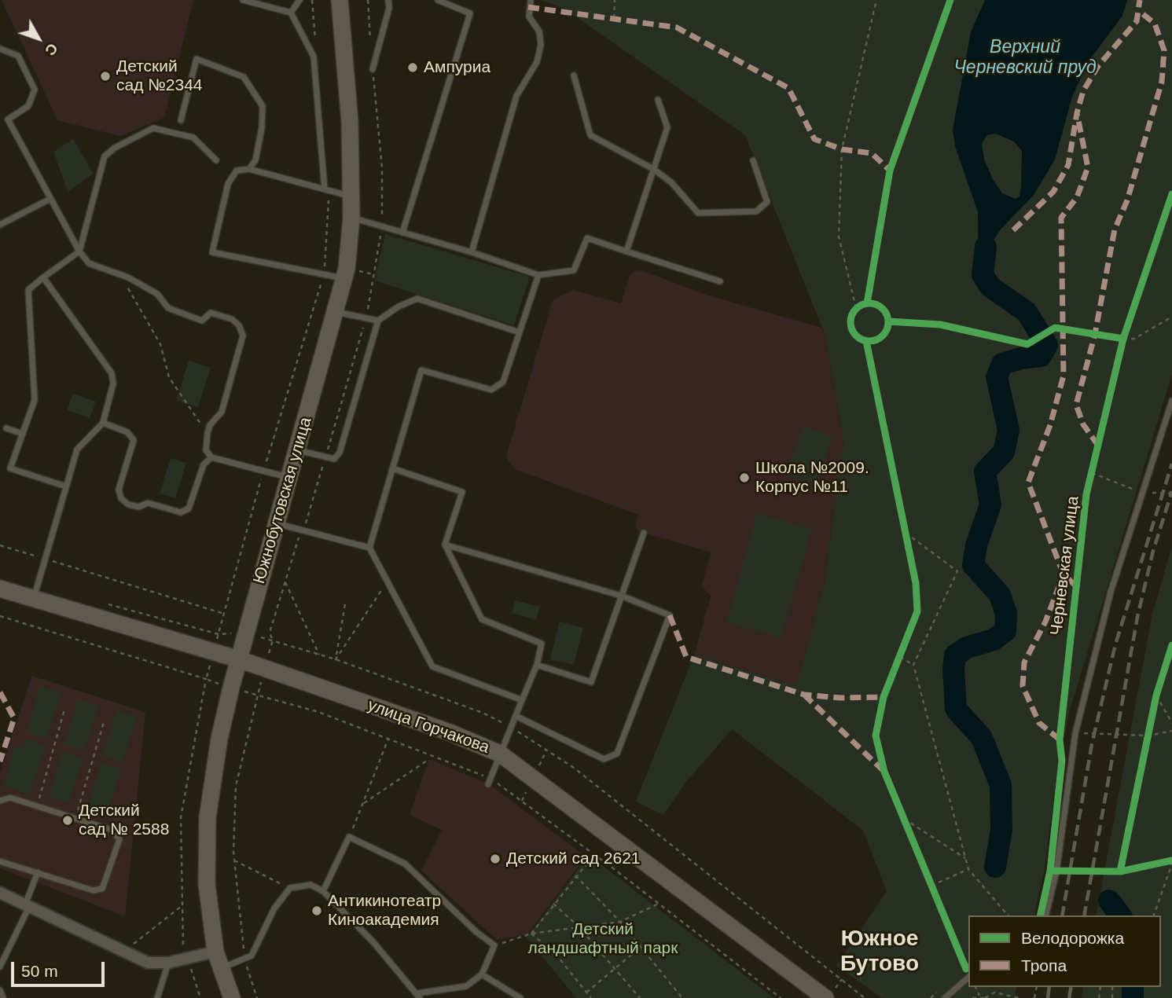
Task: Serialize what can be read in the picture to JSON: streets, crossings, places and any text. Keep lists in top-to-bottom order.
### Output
{
  "streets": {
    "street": ["Южнобутовская улица", "улица Горчакова"],
    "cycle path": ["Черневская улица"]
  },
  "crossings": [
    ["Южнобутовская улица", "улица Горчакова"]
  ],
  "districts": ["Южное Бутово"],
  "water": ["Верхний Черневский пруд"],
  "parks": ["Детский ландшафтный парк"],
  "places": [
    "Ампуриа",
    "Детский сад №2344",
    "Школа №2009. Корпус №11",
    "Детский сад № 2588",
    "Детский сад 2621",
    "Антикинотеатр Киноакадемия"
  ],
  "legend": ["Велодорожка", "Тропа"],
  "scale_bar": "50 m",
  "north": "bottom right"
}
